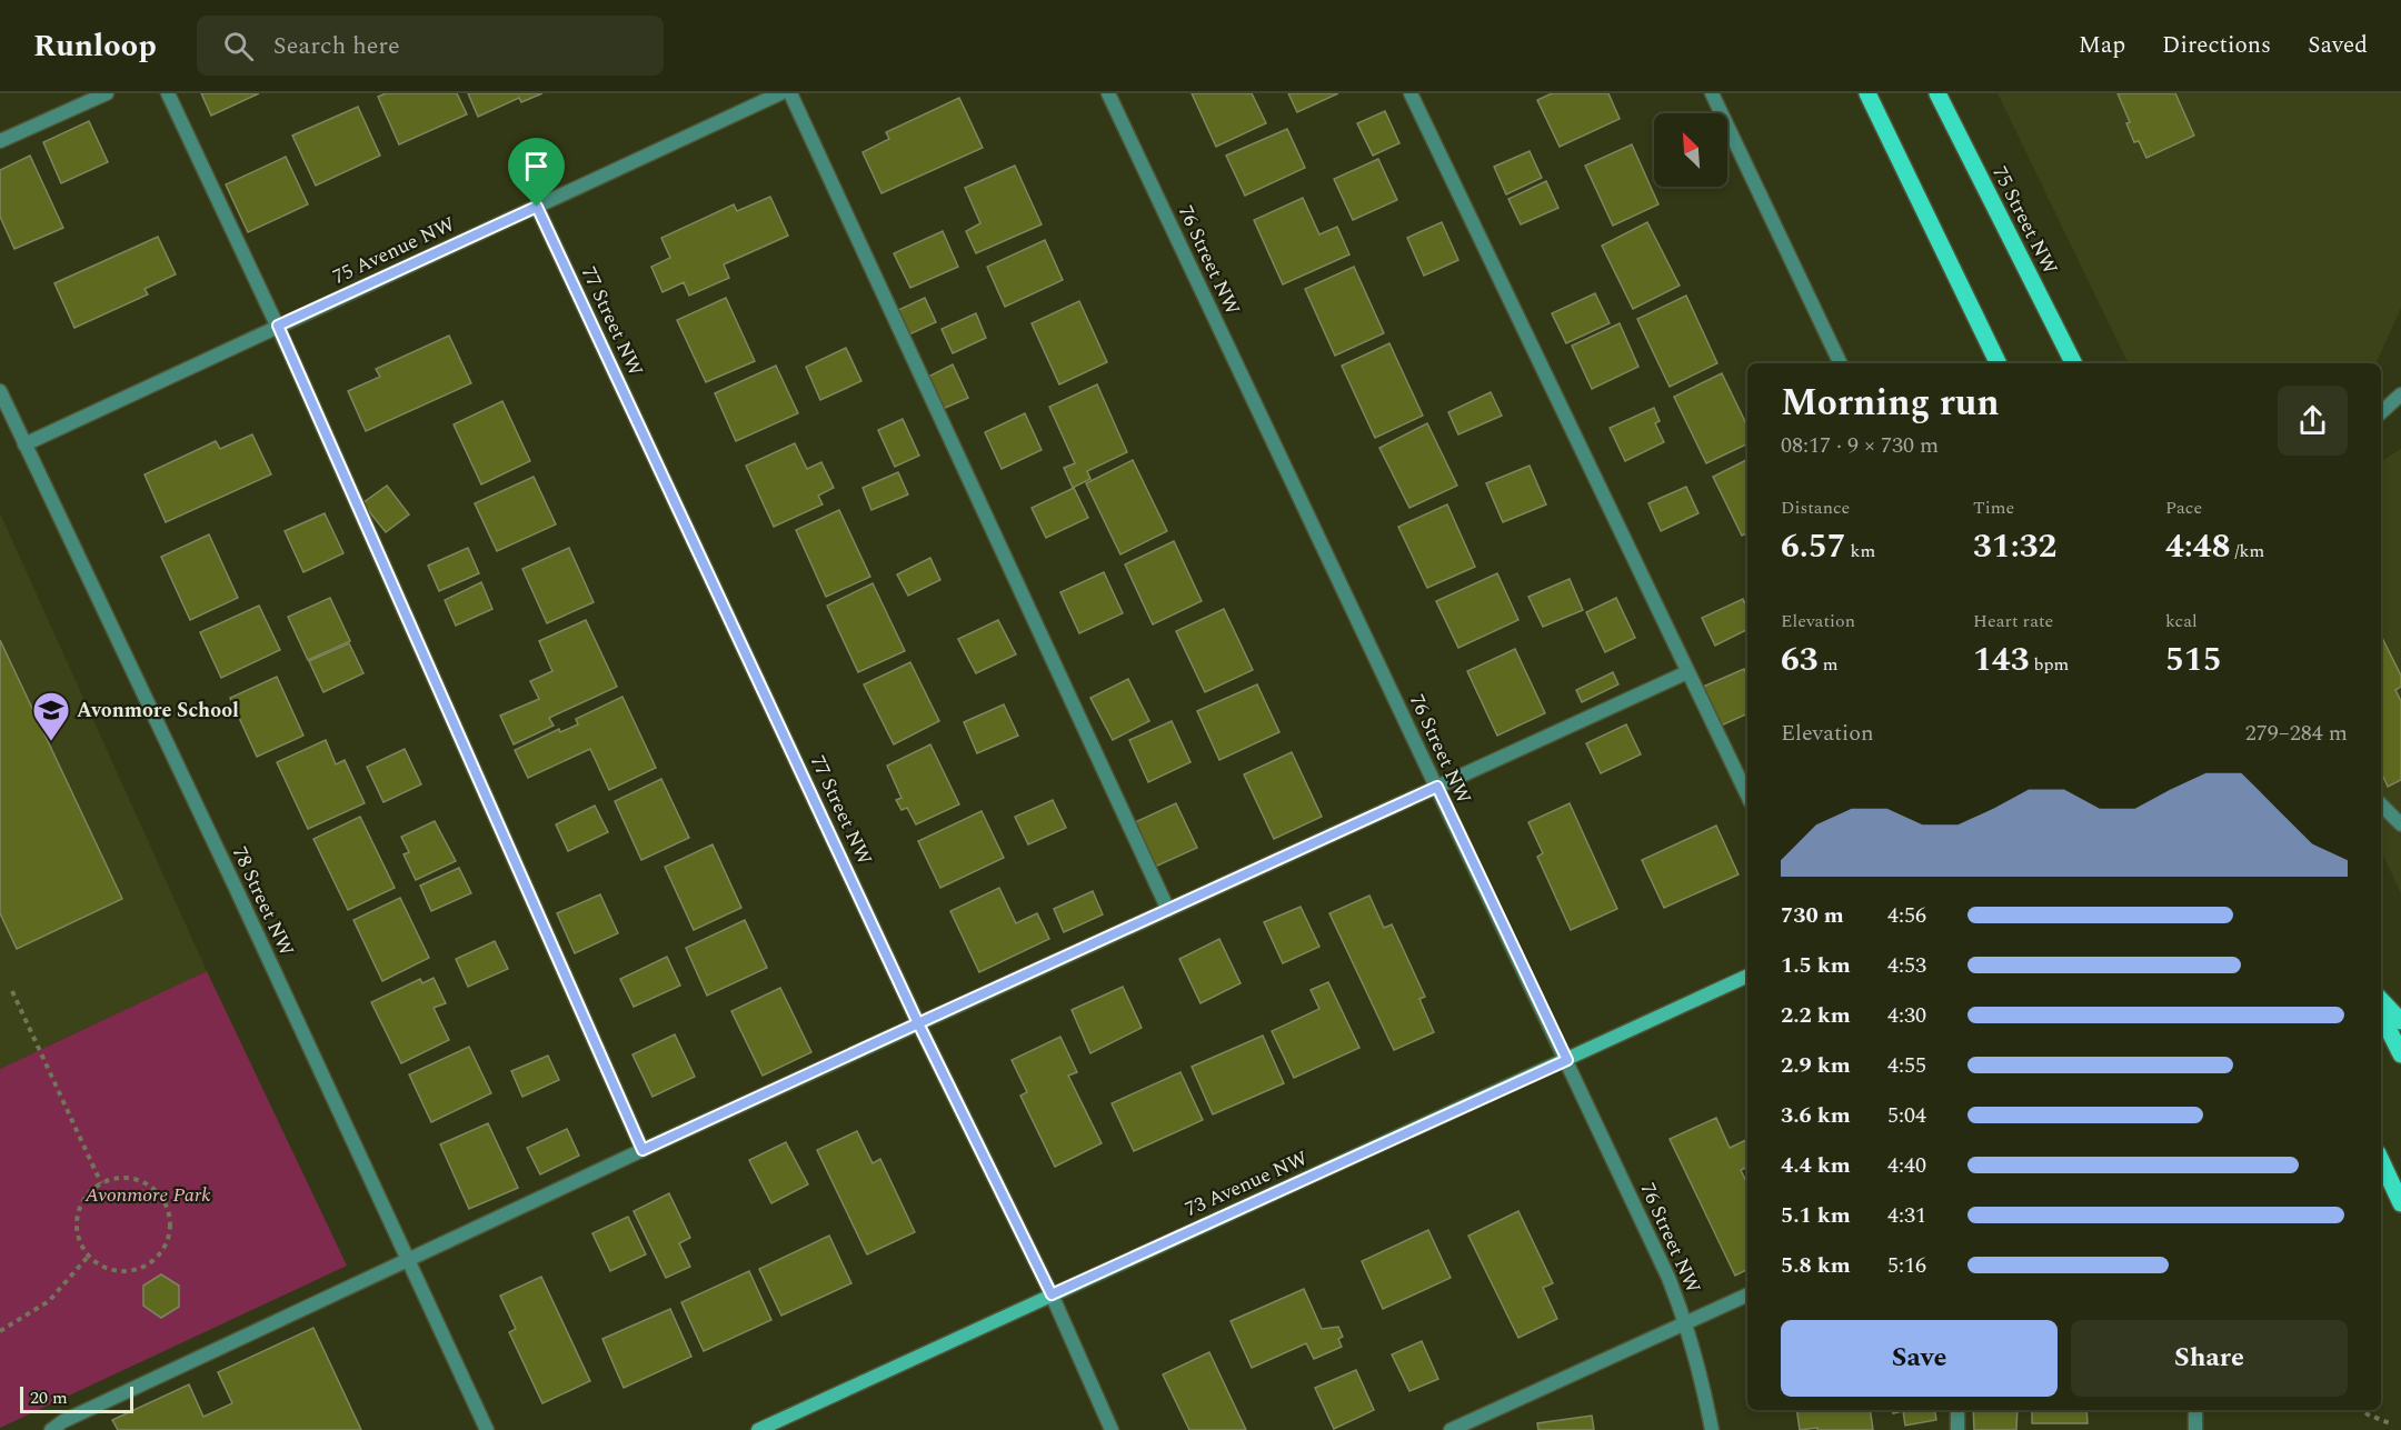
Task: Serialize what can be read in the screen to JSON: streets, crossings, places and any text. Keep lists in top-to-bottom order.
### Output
{
  "streets": {
    "main road": ["75 Street NW"],
    "street": [
      "75 Avenue NW",
      "76 Street NW",
      "77 Street NW",
      "78 Street NW",
      "73 Avenue NW"
    ]
  },
  "crossings": [
    ["75 Avenue NW", "77 Street NW"],
    ["75 Avenue NW", "78 Street NW"],
    ["76 Street NW", "73 Avenue NW"],
    ["77 Street NW", "73 Avenue NW"]
  ],
  "parks": ["Avonmore Park"],
  "places": {
    "school or university": ["Avonmore School"]
  },
  "scale_bar": "20 m",
  "north": "top left",
  "page": {
    "header": "Runloop",
    "search": "Search here",
    "nav": ["Map", "Directions", "Saved"],
    "heading": ["Morning run", "08:17 · 9 × 730 m"],
    "stats": [
      ["Distance", "6.57 km"],
      ["Time", "31:32"],
      ["Pace", "4:48 /km"],
      ["Elevation", "63 m"],
      ["Heart rate", "143 bpm"],
      ["kcal", "515"]
    ],
    "chart": ["Elevation", "279–284 m"],
    "list": [
      {
        "name": "730 m",
        "note": "4:56"
      },
      {
        "name": "1.5 km",
        "note": "4:53"
      },
      {
        "name": "2.2 km",
        "note": "4:30"
      },
      {
        "name": "2.9 km",
        "note": "4:55"
      },
      {
        "name": "3.6 km",
        "note": "5:04"
      },
      {
        "name": "4.4 km",
        "note": "4:40"
      },
      {
        "name": "5.1 km",
        "note": "4:31"
      },
      {
        "name": "5.8 km",
        "note": "5:16"
      }
    ],
    "buttons": ["Save", "Share"],
    "scale": "20 m"
  }
}
